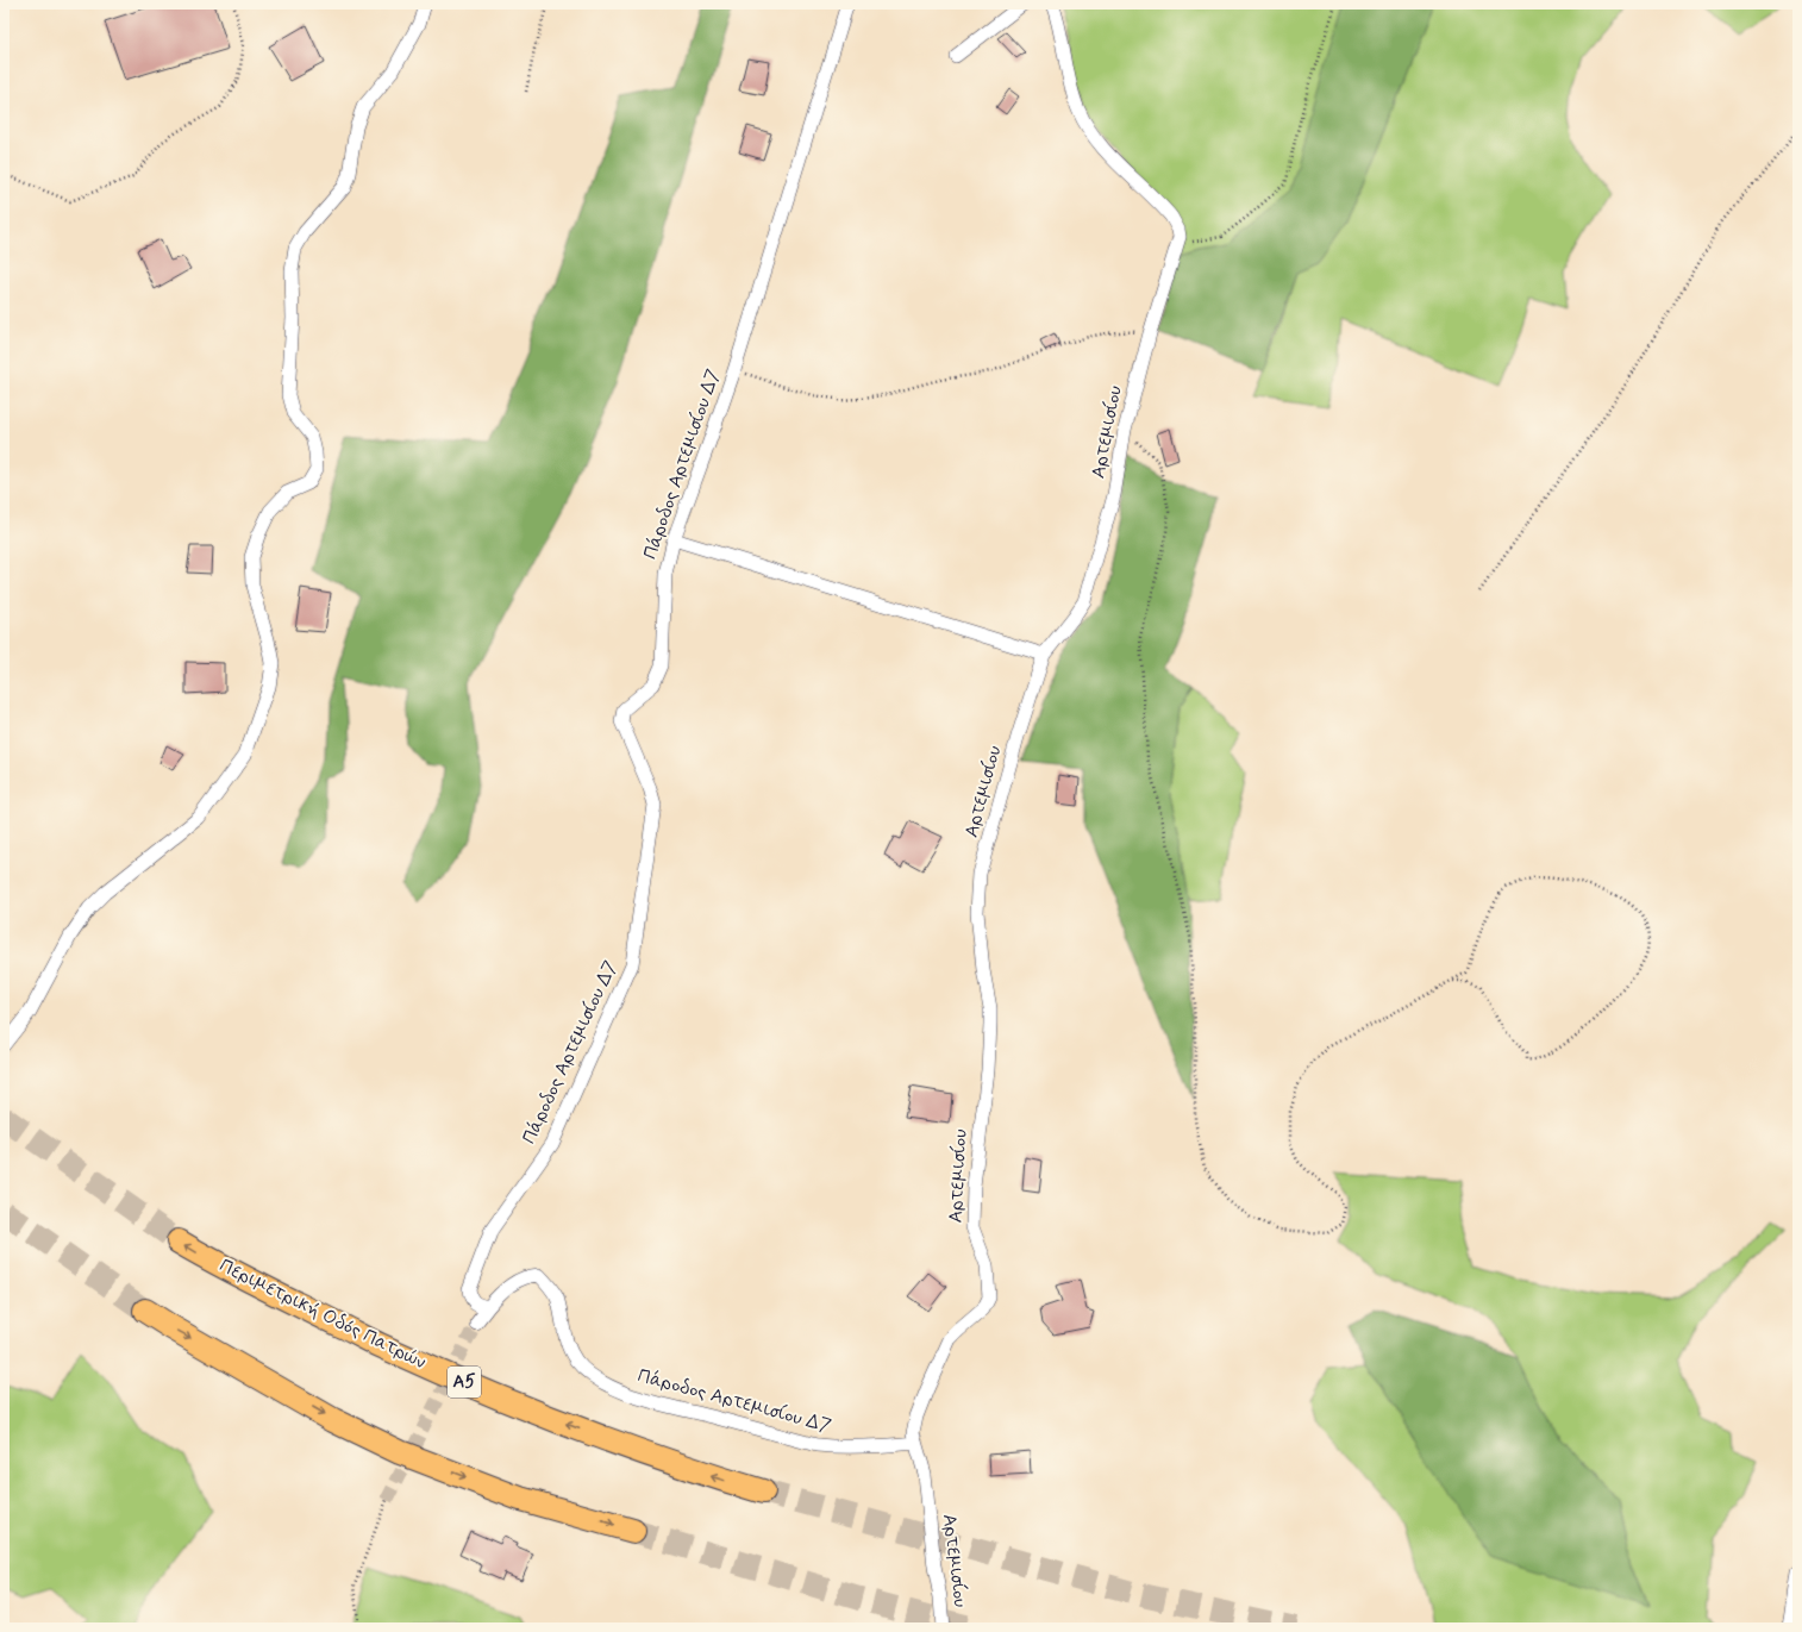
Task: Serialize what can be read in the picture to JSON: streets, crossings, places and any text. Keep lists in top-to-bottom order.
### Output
{
  "streets": {
    "highway": ["Περιμετρική Οδός Πατρών", "Α5"],
    "street": ["Αρτεμισίου", "Πάροδος Αρτεμισίου Δ7"]
  },
  "crossings": [
    ["Αρτεμισίου", "Πάροδος Αρτεμισίου Δ7"]
  ]
}
